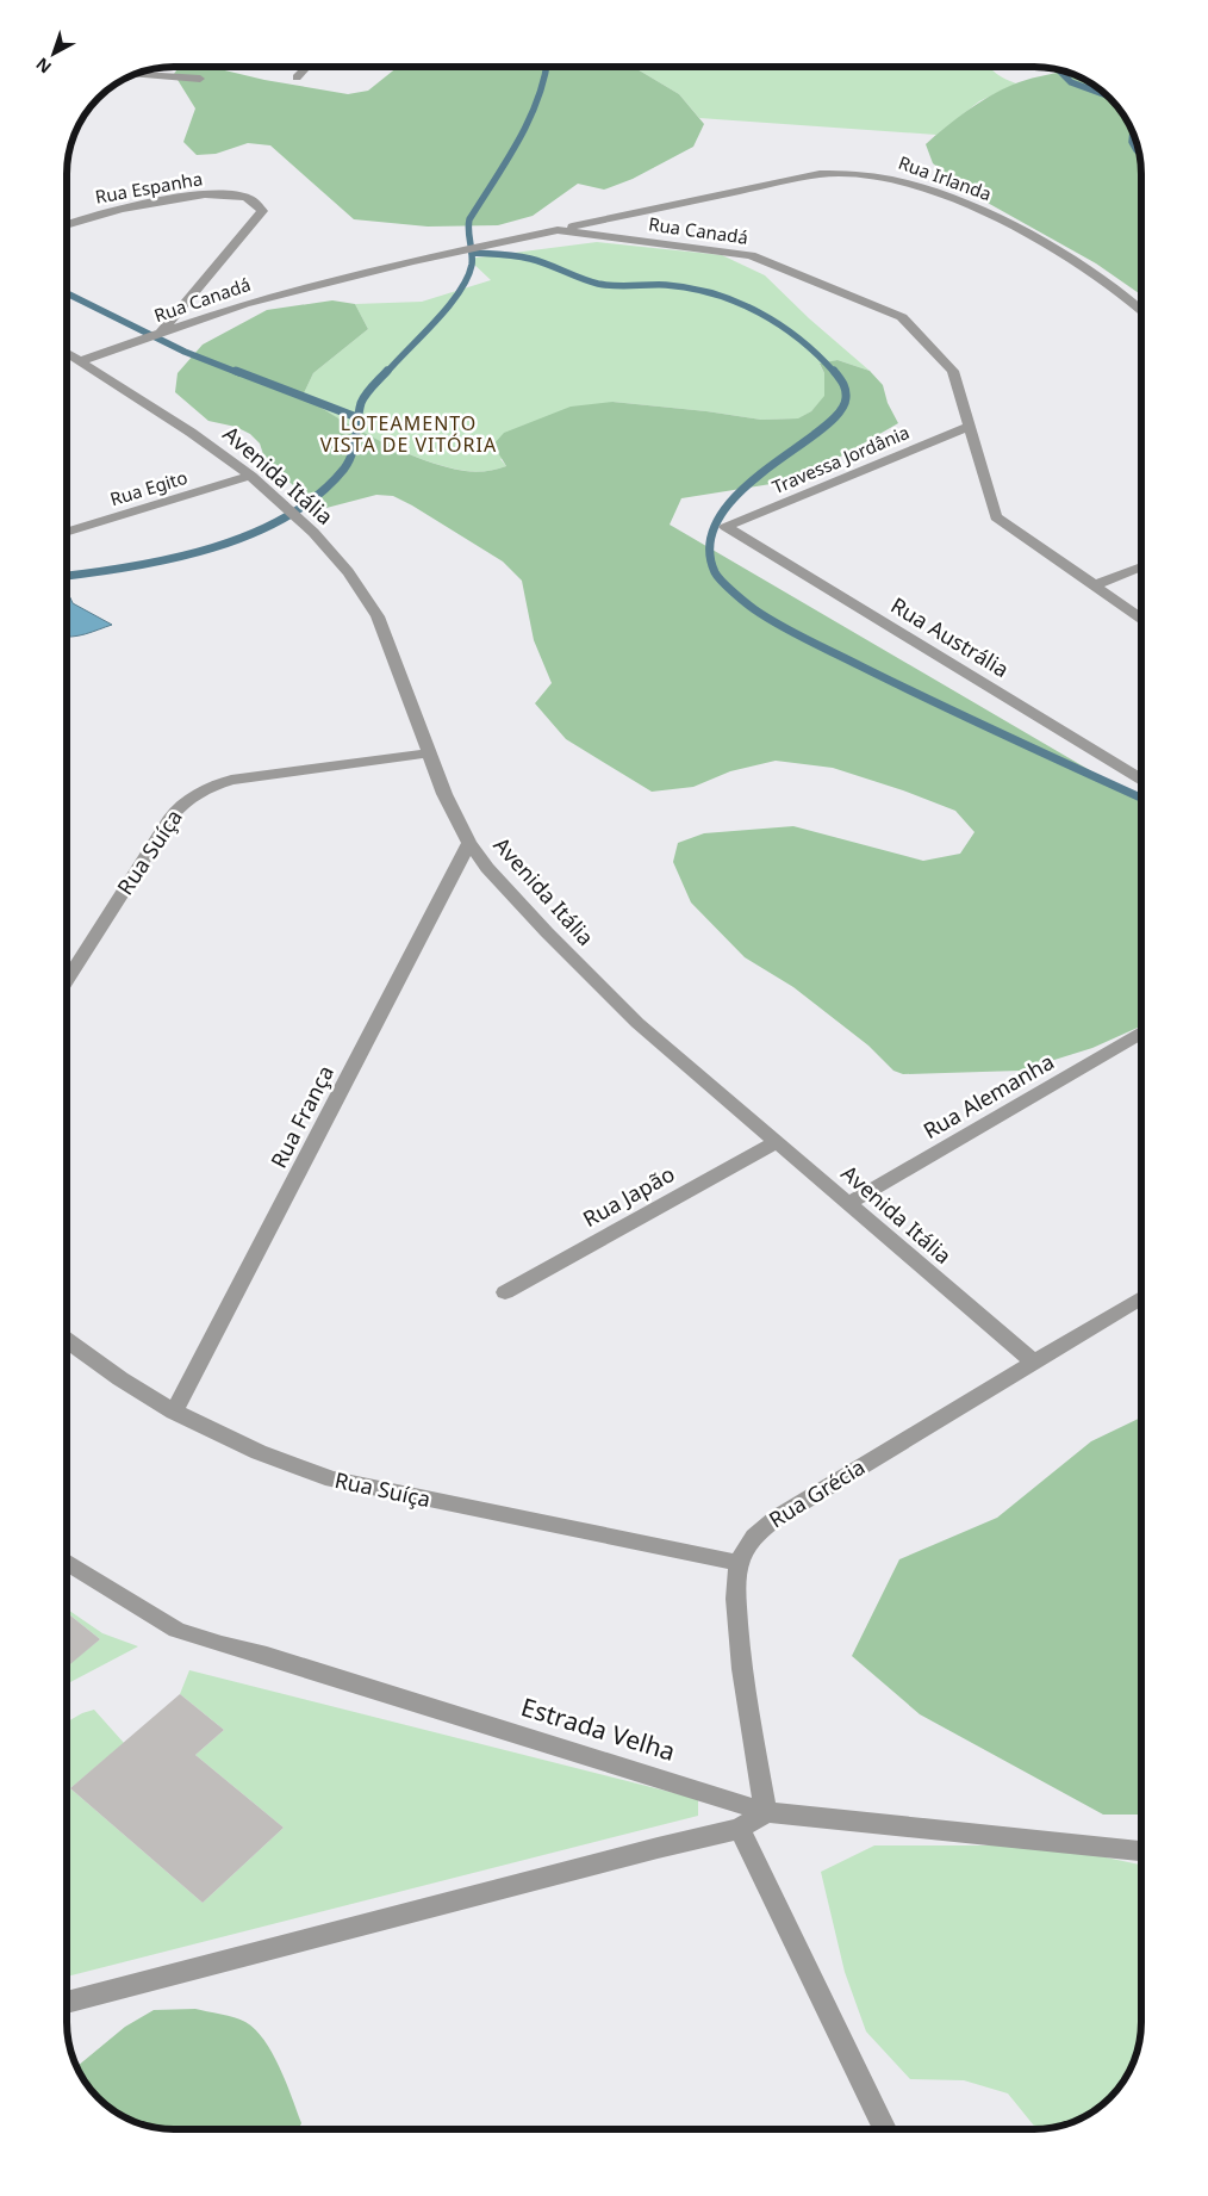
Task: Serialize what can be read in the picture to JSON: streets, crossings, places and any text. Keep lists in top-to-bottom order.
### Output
{
  "streets": {
    "street": [
      "Rua Irlanda",
      "Rua Espanha",
      "Rua Canadá",
      "Travessa Jordânia",
      "Avenida Itália",
      "Rua Egito",
      "Rua Austrália",
      "Rua Suíça",
      "Rua Alemanha",
      "Rua França",
      "Rua Japão",
      "Rua Grécia",
      "Estrada Velha"
    ]
  },
  "crossings": [
    ["Rua Irlanda", "Rua Canadá"],
    ["Rua Espanha", "Rua Canadá"],
    ["Rua Canadá", "Travessa Jordânia"],
    ["Rua Canadá", "Avenida Itália"],
    ["Travessa Jordânia", "Rua Austrália"],
    ["Avenida Itália", "Rua Egito"],
    ["Avenida Itália", "Rua Suíça"],
    ["Avenida Itália", "Rua Alemanha"],
    ["Avenida Itália", "Rua França"],
    ["Avenida Itália", "Rua Japão"],
    ["Avenida Itália", "Rua Grécia"],
    ["Rua Suíça", "Rua França"],
    ["Rua Suíça", "Rua Grécia"],
    ["Rua Grécia", "Estrada Velha"]
  ],
  "districts": ["LOTEAMENTO VISTA DE VITÓRIA"],
  "north": "bottom left"
}
